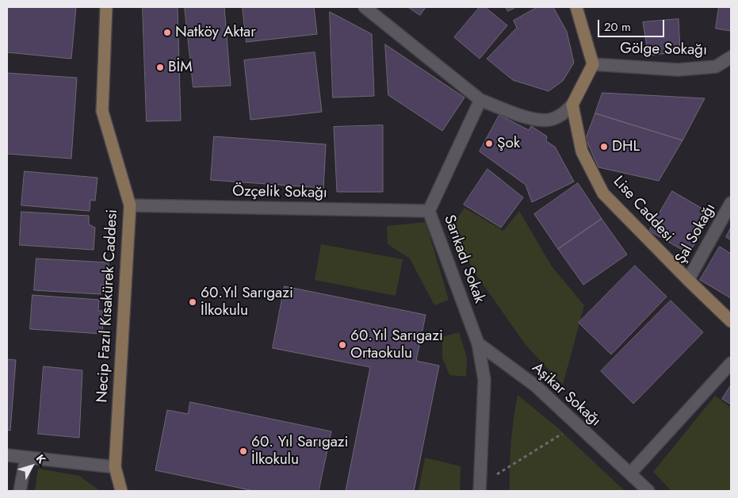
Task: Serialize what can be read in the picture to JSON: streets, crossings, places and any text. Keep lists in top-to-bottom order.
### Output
{
  "streets": {
    "main road": ["Lise Caddesi", "Necip Fazıl Kısakürek Caddesi"],
    "street": [
      "Gölge Sokağı",
      "Özçelik Sokağı",
      "Şal Sokağı",
      "Sarıkadı Sokak",
      "Aşikar Sokağı"
    ]
  },
  "crossings": [
    ["Özçelik Sokağı", "Sarıkadı Sokak"],
    ["Özçelik Sokağı", "Necip Fazıl Kısakürek Caddesi"],
    ["Lise Caddesi", "Şal Sokağı"],
    ["Sarıkadı Sokak", "Aşikar Sokağı"]
  ],
  "places": [
    "Natköy Aktar",
    "BİM",
    "Şok",
    "DHL",
    "60.Yıl Sarıgazi İlkokulu",
    "60.Yıl Sarıgazi Ortaokulu",
    "60. Yıl Sarıgazi İlkokulu"
  ],
  "scale_bar": "20 m",
  "north": "top right"
}
